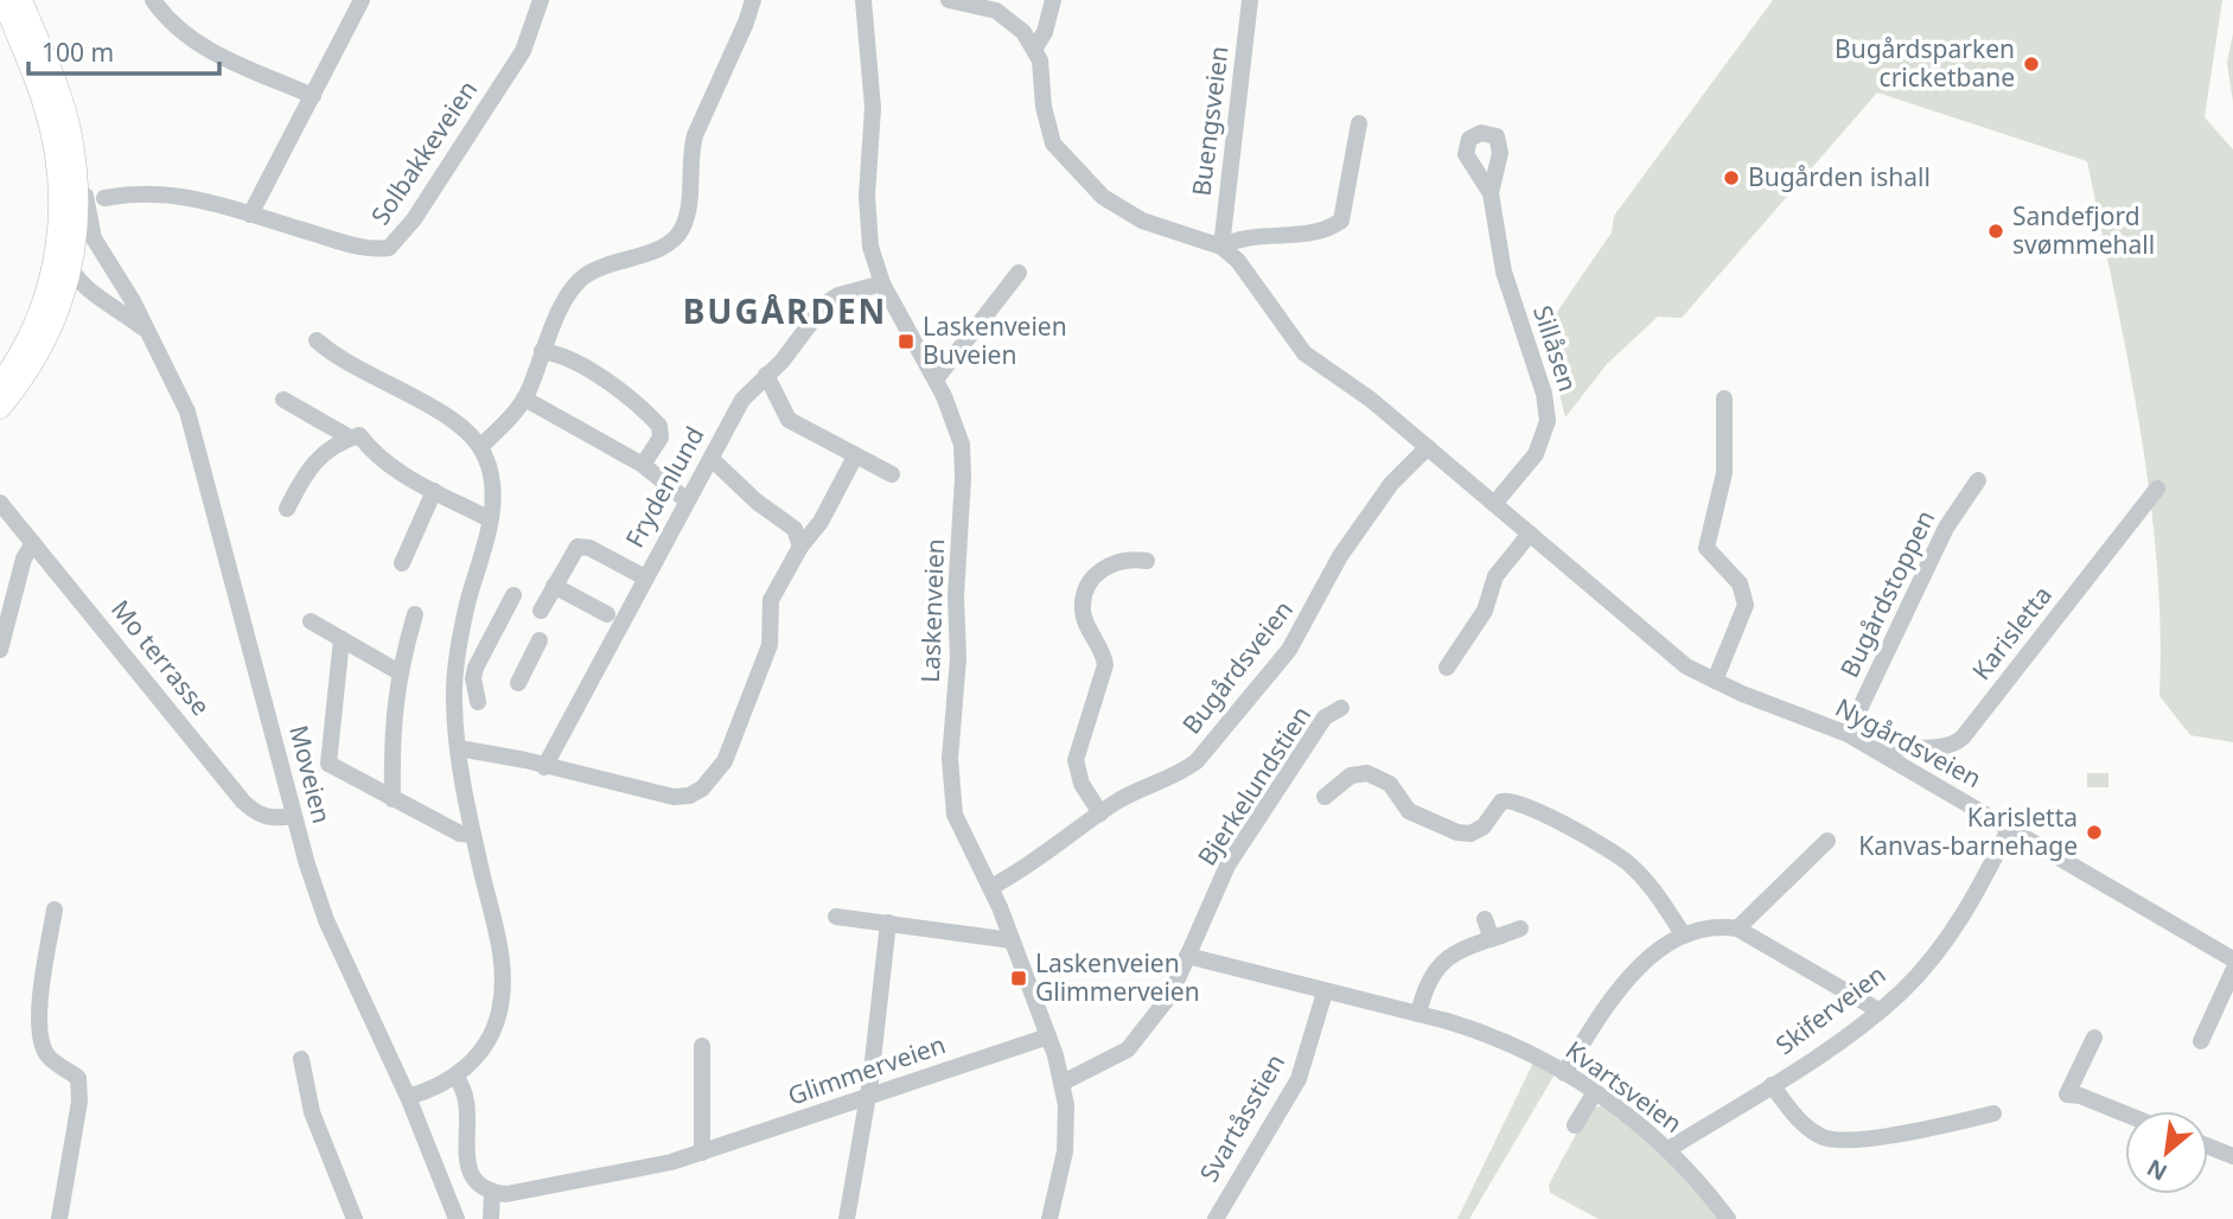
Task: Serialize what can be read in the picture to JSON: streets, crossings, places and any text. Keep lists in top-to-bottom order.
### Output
{
  "streets": {
    "street": [
      "Buengsveien",
      "Solbakkeveien",
      "Sillåsen",
      "Frydenlund",
      "Bugårdstoppen",
      "Laskenveien",
      "Karisletta",
      "Mo terrasse",
      "Bugårdsveien",
      "Nygårdsveien",
      "Moveien",
      "Bjerkelundstien",
      "Skiferveien",
      "Glimmerveien",
      "Kvartsveien",
      "Svartåsstien"
    ]
  },
  "crossings": [
    ["Buengsveien", "Nygårdsveien"],
    ["Sillåsen", "Nygårdsveien"],
    ["Frydenlund", "Laskenveien"],
    ["Bugårdstoppen", "Nygårdsveien"],
    ["Laskenveien", "Bugårdsveien"],
    ["Laskenveien", "Bjerkelundstien"],
    ["Laskenveien", "Glimmerveien"],
    ["Karisletta", "Nygårdsveien"],
    ["Mo terrasse", "Moveien"],
    ["Bugårdsveien", "Nygårdsveien"],
    ["Nygårdsveien", "Skiferveien"],
    ["Bjerkelundstien", "Kvartsveien"],
    ["Skiferveien", "Kvartsveien"],
    ["Kvartsveien", "Svartåsstien"]
  ],
  "districts": ["BUGÅRDEN"],
  "places": {
    "other": [
      "Bugårdsparken cricketbane",
      "Bugården ishall",
      "Sandefjord svømmehall",
      "Karisletta Kanvas-barnehage"
    ],
    "transit": ["Laskenveien Buveien", "Laskenveien Glimmerveien"]
  },
  "scale_bar": "100 m",
  "north": "bottom left"
}
